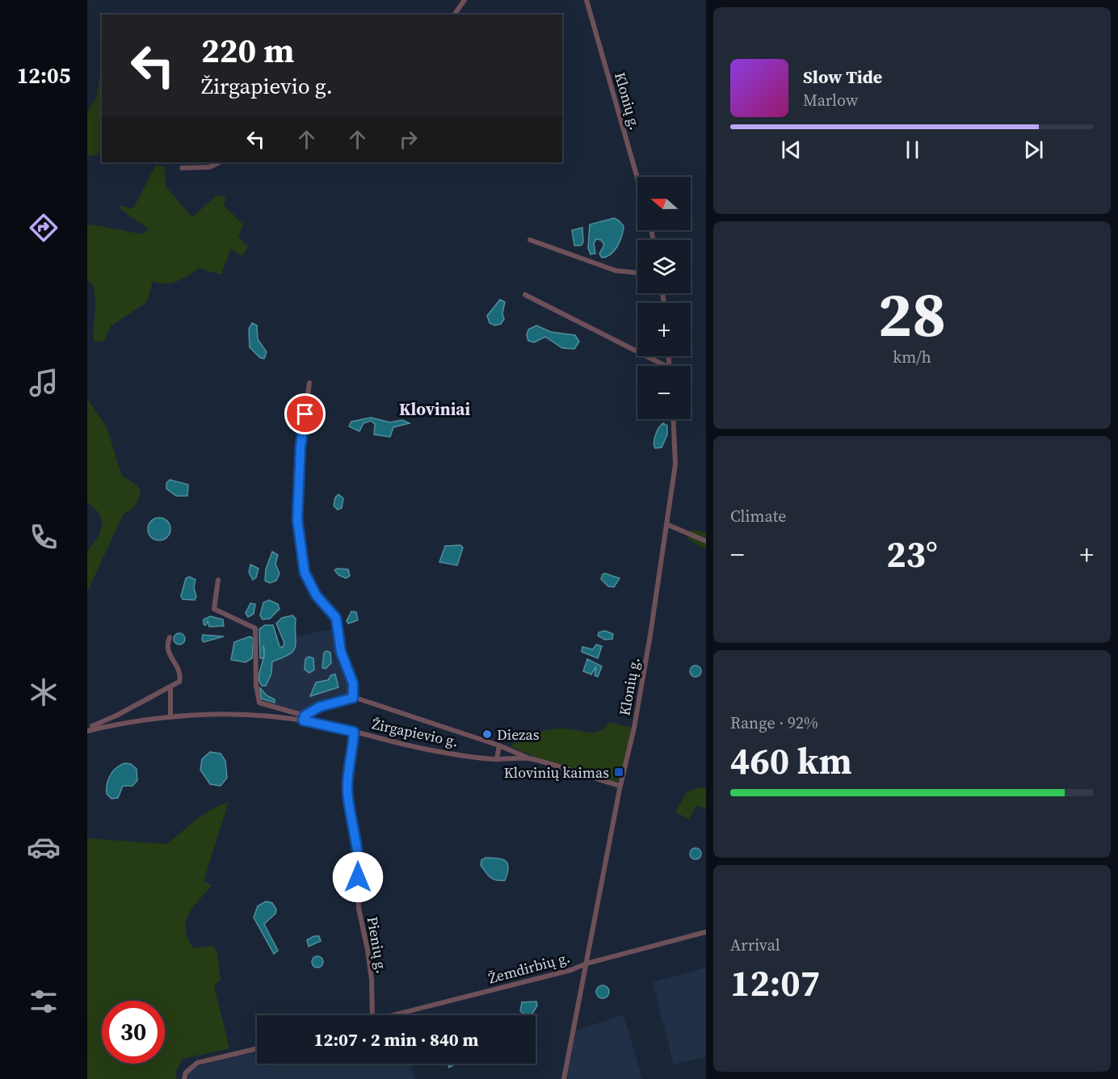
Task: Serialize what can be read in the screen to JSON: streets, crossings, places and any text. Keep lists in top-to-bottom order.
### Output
{
  "streets": {
    "street": [
      "Klonių g.",
      "Žirgapievio g.",
      "Pienių g.",
      "Žemdirbių g."
    ]
  },
  "crossings": [
    ["Klonių g.", "Žirgapievio g."],
    ["Klonių g.", "Žemdirbių g."],
    ["Žirgapievio g.", "Pienių g."]
  ],
  "districts": ["Kloviniai"],
  "places": {
    "other": ["Diezas"],
    "transit": ["Klovinių kaimas"]
  },
  "north": "left",
  "page": {
    "tabs": "12:05",
    "turn": ["220 m", "Žirgapievio g."],
    "song": ["Slow Tide", "Marlow"],
    "map_buttons": ["+", "−"],
    "tile": [
      ["28", "km/h"],
      "Climate",
      ["Range · 92%", "460 km"],
      ["Arrival", "12:07"]
    ],
    "heat": ["−", "23°", "+"],
    "limit": "30",
    "trip": "12:07 · 2 min · 840 m"
  }
}
